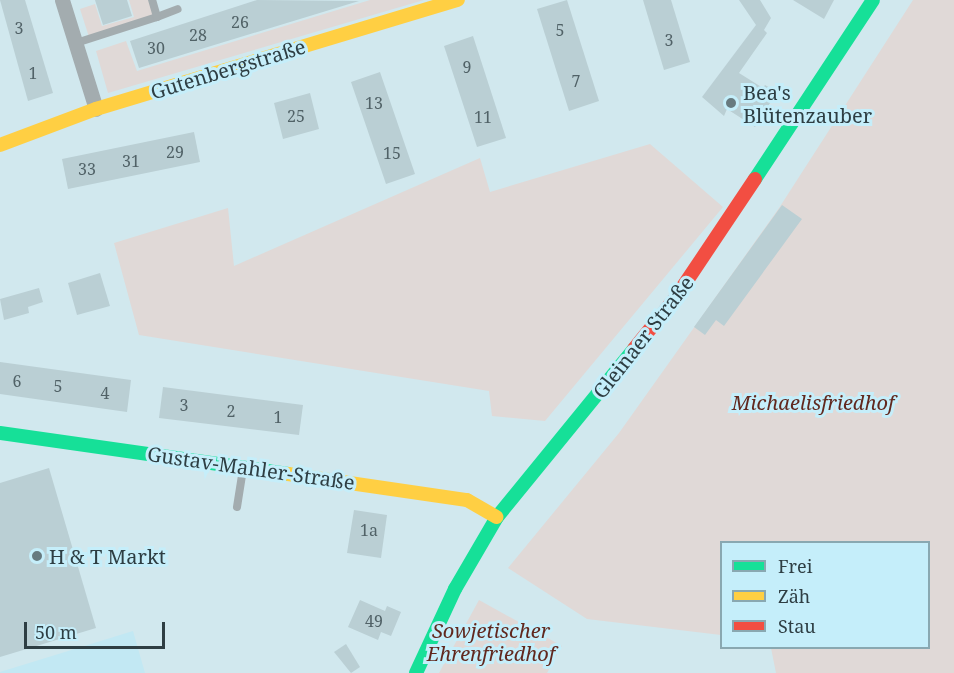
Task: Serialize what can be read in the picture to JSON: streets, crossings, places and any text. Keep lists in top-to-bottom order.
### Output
{
  "streets": {
    "street": ["Gutenbergstraße", "Gleinaer Straße", "Gustav-Mahler-Straße"]
  },
  "crossings": [
    ["Gleinaer Straße", "Gustav-Mahler-Straße"]
  ],
  "parks": ["Michaelisfriedhof", "Sowjetischer Ehrenfriedhof"],
  "places": ["Bea's Blütenzauber", "H & T Markt"],
  "house_numbers": [
    "26",
    "3",
    "5",
    "28",
    "3",
    "30",
    "9",
    "1",
    "7",
    "13",
    "25",
    "11",
    "29",
    "15",
    "31",
    "33",
    "6",
    "5",
    "4",
    "3",
    "2",
    "1",
    "1a",
    "49"
  ],
  "legend": ["Frei", "Zäh", "Stau"],
  "scale_bar": "50 m"
}
